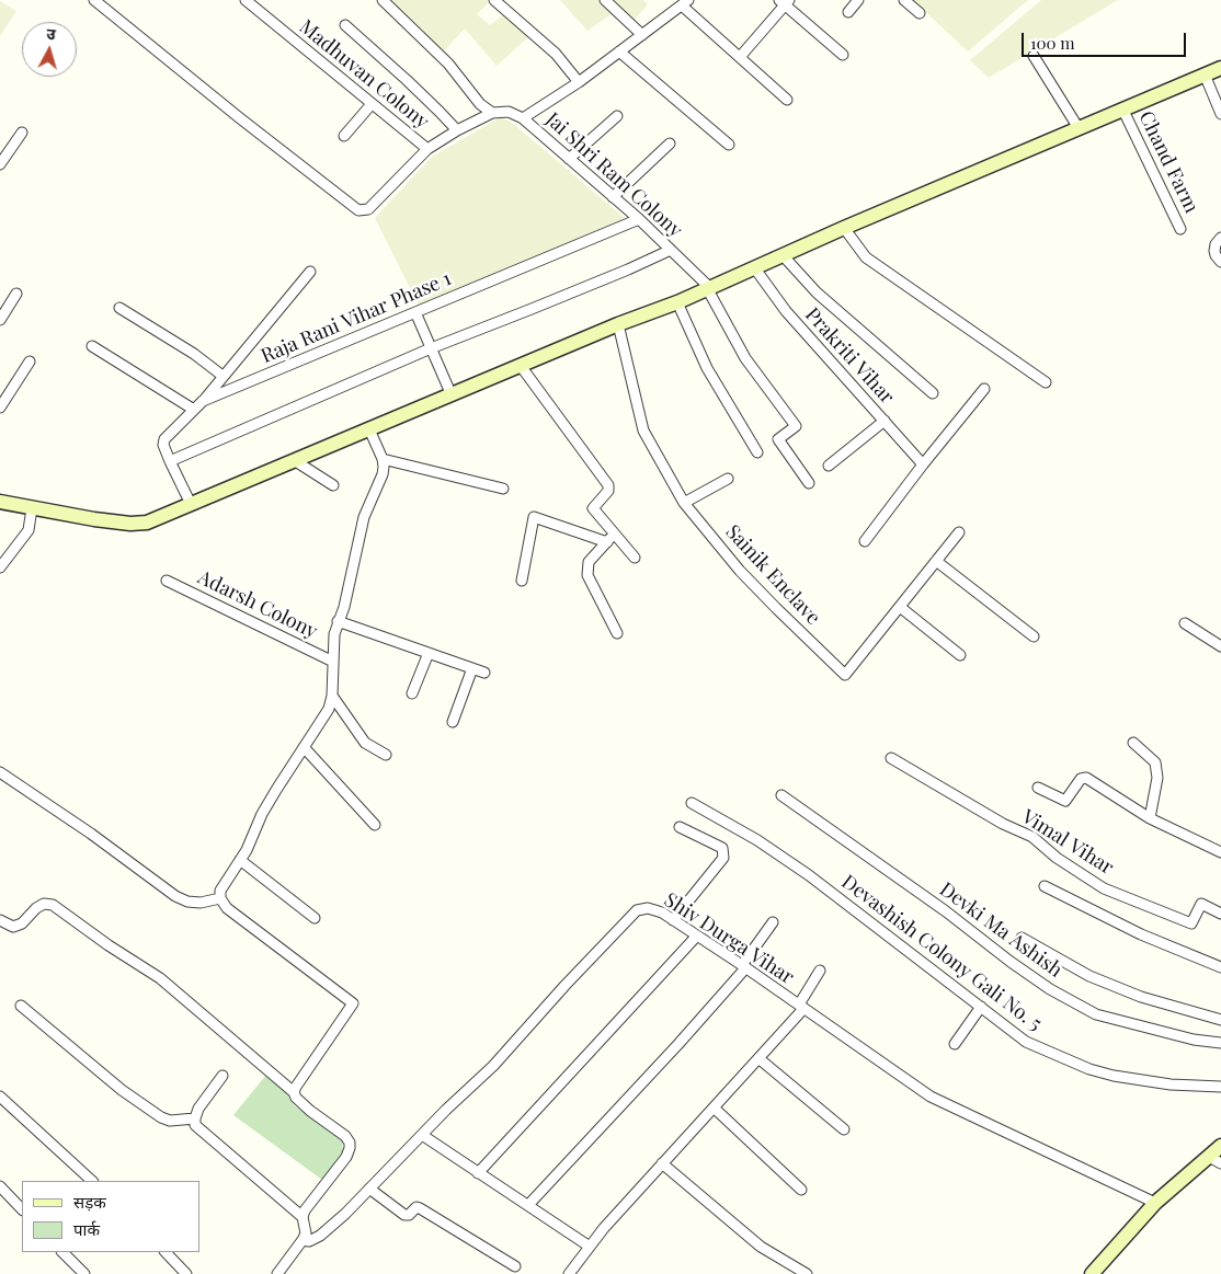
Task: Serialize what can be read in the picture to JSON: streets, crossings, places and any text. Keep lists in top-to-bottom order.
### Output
{
  "streets": {
    "street": [
      "Madhuvan Colony",
      "Chand Farm",
      "Jai Shri Ram Colony",
      "Raja Rani Vihar Phase 1",
      "Prakriti Vihar",
      "Sainik Enclave",
      "Adarsh Colony",
      "Vimal Vihar",
      "Devki Ma Ashish",
      "Shiv Durga Vihar",
      "Devashish Colony Gali No. 5"
    ]
  },
  "crossings": [
    ["Jai Shri Ram Colony", "Raja Rani Vihar Phase 1"]
  ],
  "legend": ["सड़क", "पार्क"],
  "scale_bar": "100 m",
  "north": "top"
}
